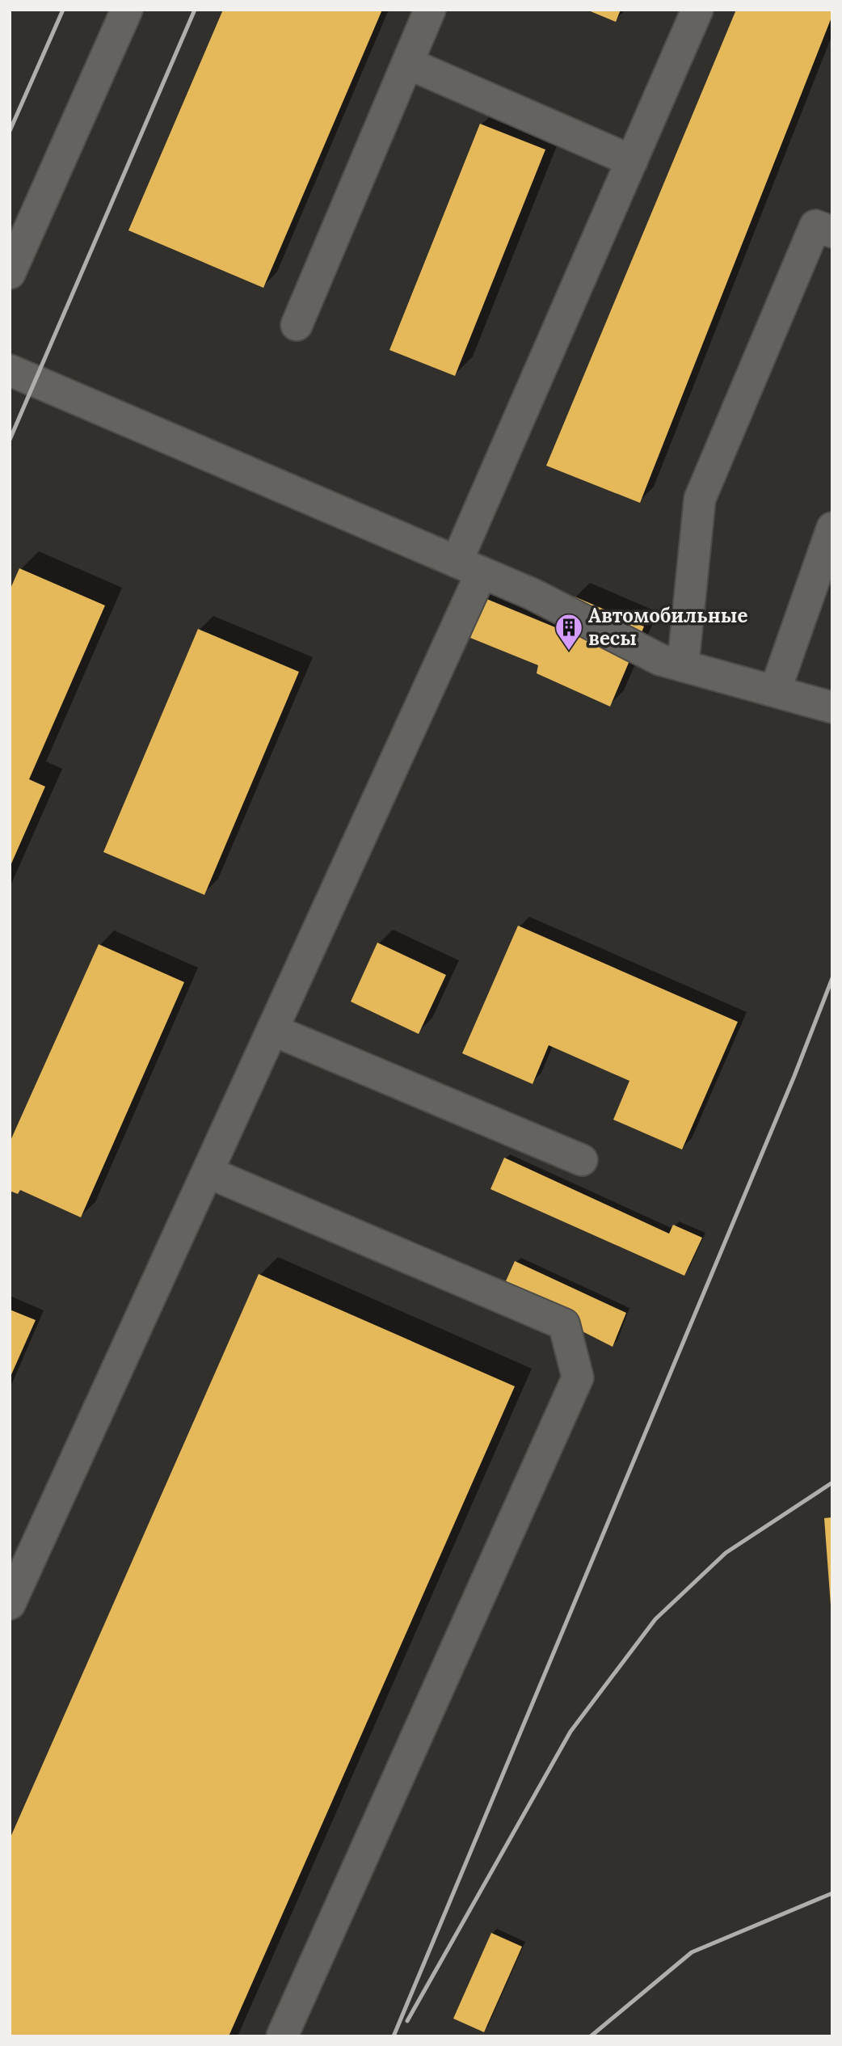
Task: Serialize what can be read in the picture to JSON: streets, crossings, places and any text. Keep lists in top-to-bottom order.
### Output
{
  "places": {
    "building": ["Автомобильные весы"]
  }
}
